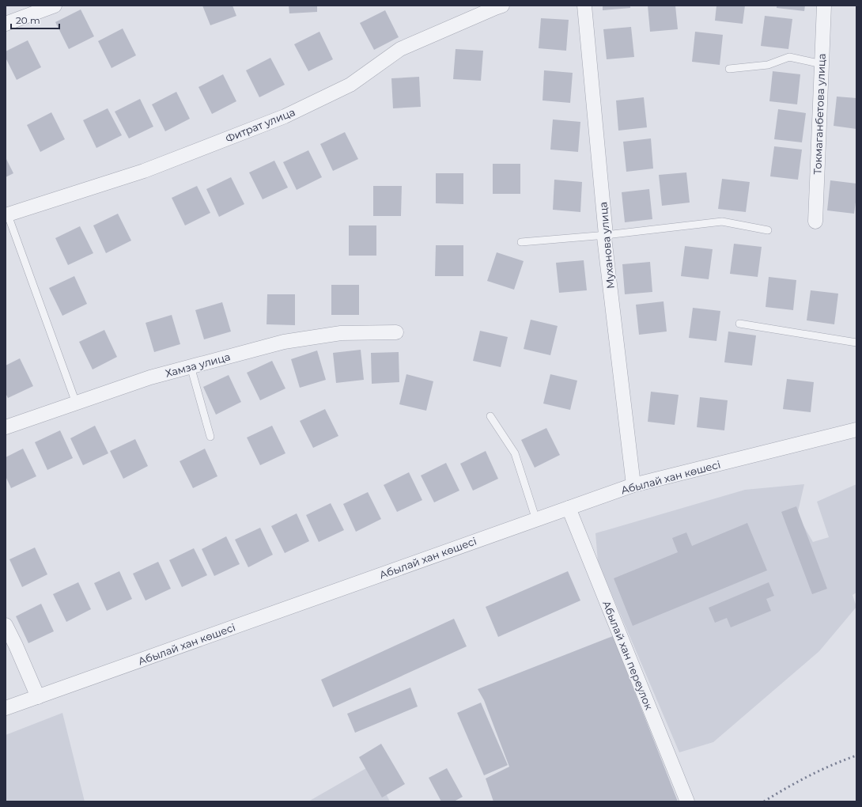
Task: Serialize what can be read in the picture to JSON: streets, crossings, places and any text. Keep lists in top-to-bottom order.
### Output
{
  "streets": {
    "street": [
      "Токмаганбетова улица",
      "Фитрат улица",
      "Муханова улица",
      "Хамза улица",
      "Абылай хан көшесі",
      "Абылай хан переулок"
    ]
  },
  "crossings": [
    ["Муханова улица", "Абылай хан көшесі"],
    ["Абылай хан көшесі", "Абылай хан переулок"]
  ],
  "scale_bar": "20 m"
}
